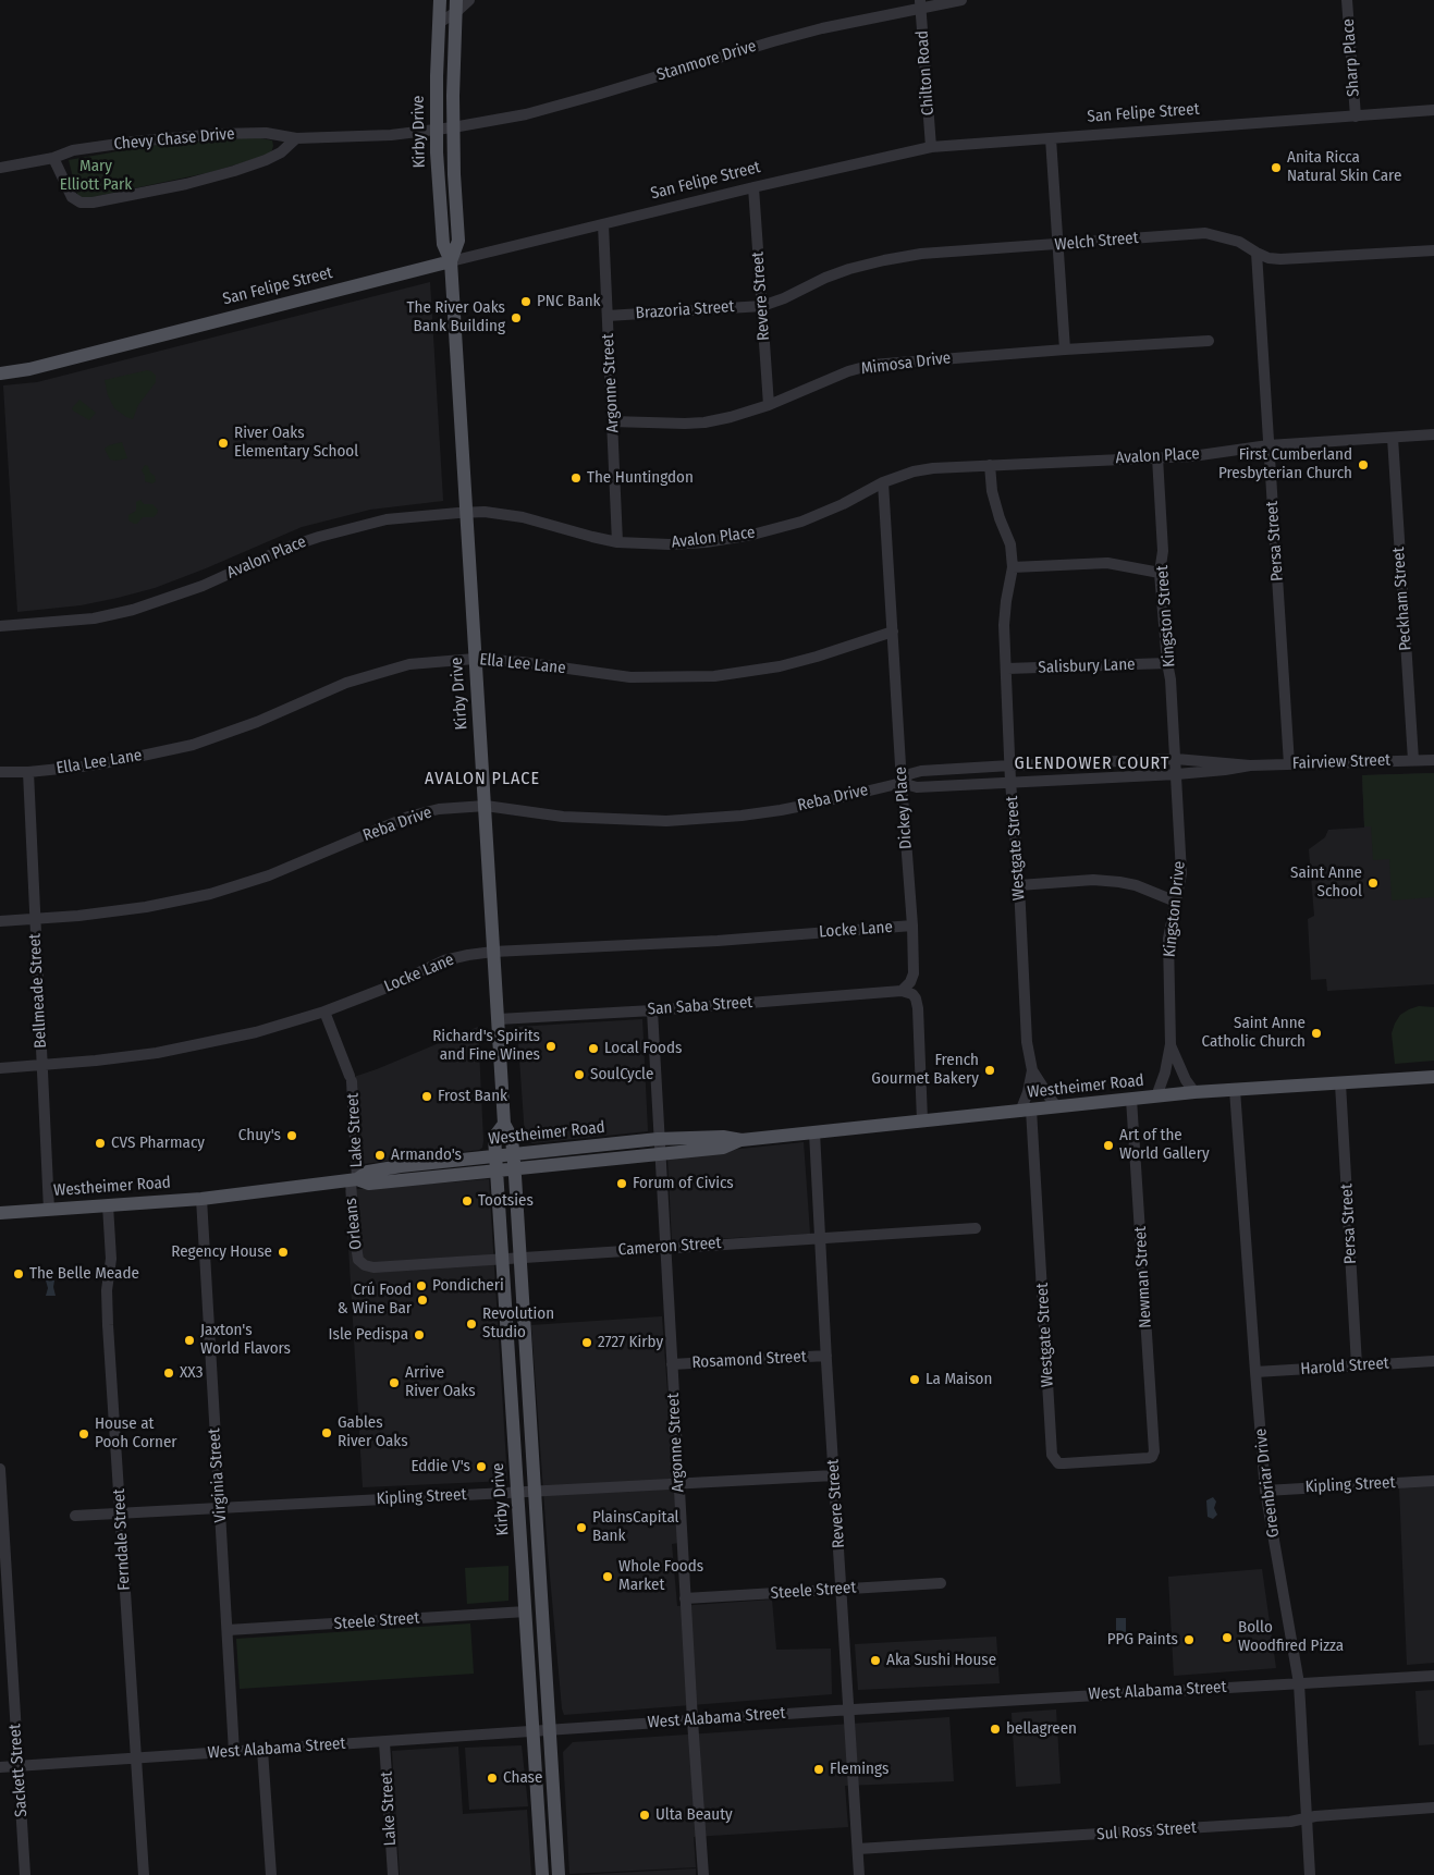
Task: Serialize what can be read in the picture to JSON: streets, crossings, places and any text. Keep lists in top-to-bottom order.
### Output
{
  "streets": {
    "main road": ["San Felipe Street", "Kirby Drive", "Westheimer Road"],
    "street": [
      "Sharp Place",
      "Stanmore Drive",
      "Chilton Road",
      "Chevy Chase Drive",
      "Welch Street",
      "Revere Street",
      "Brazoria Street",
      "Mimosa Drive",
      "Argonne Street",
      "Avalon Place",
      "Persa Street",
      "Peckham Street",
      "Kingston Street",
      "Ella Lee Lane",
      "Salisbury Lane",
      "Fairview Street",
      "Reba Drive",
      "Dickey Place",
      "Westgate Street",
      "Kingston Drive",
      "Locke Lane",
      "Bellmeade Street",
      "San Saba Street",
      "Lake Street",
      "Orleans",
      "Cameron Street",
      "Newman Street",
      "Rosamond Street",
      "Harold Street",
      "Virginia Street",
      "Greenbriar Drive",
      "Kipling Street",
      "Ferndale Street",
      "Steele Street",
      "West Alabama Street",
      "Sackett Street",
      "Sul Ross Street"
    ]
  },
  "crossings": [
    ["Sharp Place", "San Felipe Street"],
    ["Stanmore Drive", "Chilton Road"],
    ["Stanmore Drive", "Kirby Drive"],
    ["Stanmore Drive", "Chevy Chase Drive"],
    ["Chilton Road", "San Felipe Street"],
    ["San Felipe Street", "Kirby Drive"],
    ["San Felipe Street", "Revere Street"],
    ["San Felipe Street", "Argonne Street"],
    ["Kirby Drive", "Chevy Chase Drive"],
    ["Kirby Drive", "Avalon Place"],
    ["Kirby Drive", "Ella Lee Lane"],
    ["Kirby Drive", "Reba Drive"],
    ["Kirby Drive", "Locke Lane"],
    ["Kirby Drive", "San Saba Street"],
    ["Kirby Drive", "Westheimer Road"],
    ["Kirby Drive", "Cameron Street"],
    ["Kirby Drive", "Kipling Street"],
    ["Kirby Drive", "Steele Street"],
    ["Kirby Drive", "West Alabama Street"],
    ["Welch Street", "Revere Street"],
    ["Welch Street", "Brazoria Street"],
    ["Welch Street", "Persa Street"],
    ["Revere Street", "Brazoria Street"],
    ["Revere Street", "Mimosa Drive"],
    ["Revere Street", "Westheimer Road"],
    ["Revere Street", "Cameron Street"],
    ["Revere Street", "Rosamond Street"],
    ["Revere Street", "Kipling Street"],
    ["Revere Street", "Steele Street"],
    ["Revere Street", "West Alabama Street"],
    ["Revere Street", "Sul Ross Street"],
    ["Brazoria Street", "Argonne Street"],
    ["Mimosa Drive", "Argonne Street"],
    ["Argonne Street", "Avalon Place"],
    ["Argonne Street", "San Saba Street"],
    ["Argonne Street", "Westheimer Road"],
    ["Argonne Street", "Cameron Street"],
    ["Argonne Street", "Rosamond Street"],
    ["Argonne Street", "Kipling Street"],
    ["Argonne Street", "Steele Street"],
    ["Argonne Street", "West Alabama Street"],
    ["Avalon Place", "Persa Street"],
    ["Avalon Place", "Peckham Street"],
    ["Avalon Place", "Kingston Street"],
    ["Avalon Place", "Dickey Place"],
    ["Avalon Place", "Westgate Street"],
    ["Persa Street", "Fairview Street"],
    ["Persa Street", "Westheimer Road"],
    ["Persa Street", "Harold Street"],
    ["Peckham Street", "Fairview Street"],
    ["Kingston Street", "Salisbury Lane"],
    ["Kingston Street", "Fairview Street"],
    ["Kingston Street", "Kingston Drive"],
    ["Ella Lee Lane", "Dickey Place"],
    ["Ella Lee Lane", "Bellmeade Street"],
    ["Salisbury Lane", "Westgate Street"],
    ["Fairview Street", "Reba Drive"],
    ["Fairview Street", "Westgate Street"],
    ["Fairview Street", "Kingston Drive"],
    ["Reba Drive", "Dickey Place"],
    ["Reba Drive", "Westgate Street"],
    ["Reba Drive", "Bellmeade Street"],
    ["Dickey Place", "Locke Lane"],
    ["Dickey Place", "San Saba Street"],
    ["Westgate Street", "Westheimer Road"],
    ["Westgate Street", "Newman Street"],
    ["Kingston Drive", "Westheimer Road"],
    ["Locke Lane", "Bellmeade Street"],
    ["Locke Lane", "Lake Street"],
    ["Bellmeade Street", "Westheimer Road"],
    ["Westheimer Road", "Lake Street"],
    ["Westheimer Road", "Orleans"],
    ["Westheimer Road", "Newman Street"],
    ["Westheimer Road", "Virginia Street"],
    ["Westheimer Road", "Greenbriar Drive"],
    ["Westheimer Road", "Ferndale Street"],
    ["Lake Street", "Orleans"],
    ["Lake Street", "West Alabama Street"],
    ["Orleans", "Cameron Street"],
    ["Harold Street", "Greenbriar Drive"],
    ["Virginia Street", "Kipling Street"],
    ["Virginia Street", "Steele Street"],
    ["Virginia Street", "West Alabama Street"],
    ["Greenbriar Drive", "Kipling Street"],
    ["Greenbriar Drive", "West Alabama Street"],
    ["Greenbriar Drive", "Sul Ross Street"],
    ["Kipling Street", "Ferndale Street"],
    ["Ferndale Street", "West Alabama Street"],
    ["West Alabama Street", "Sackett Street"]
  ],
  "districts": ["GLENDOWER COURT", "AVALON PLACE"],
  "parks": ["Mary Elliott Park"],
  "places": [
    "Anita Ricca Natural Skin Care",
    "PNC Bank",
    "The River Oaks Bank Building",
    "River Oaks Elementary School",
    "First Cumberland Presbyterian Church",
    "The Huntingdon",
    "Saint Anne School",
    "Saint Anne Catholic Church",
    "Richard's Spirits and Fine Wines",
    "Local Foods",
    "French Gourmet Bakery",
    "SoulCycle",
    "Frost Bank",
    "Chuy's",
    "CVS Pharmacy",
    "Art of the World Gallery",
    "Armando's",
    "Forum of Civics",
    "Tootsies",
    "Regency House",
    "The Belle Meade",
    "Pondicheri",
    "Crú Food & Wine Bar",
    "Revolution Studio",
    "Isle Pedispa",
    "Jaxton's World Flavors",
    "2727 Kirby",
    "XX3",
    "La Maison",
    "Arrive River Oaks",
    "Gables River Oaks",
    "House at Pooh Corner",
    "Eddie V's",
    "PlainsCapital Bank",
    "Whole Foods Market",
    "Bollo Woodfired Pizza",
    "PPG Paints",
    "Aka Sushi House",
    "bellagreen",
    "Flemings",
    "Chase",
    "Ulta Beauty"
  ]
}
